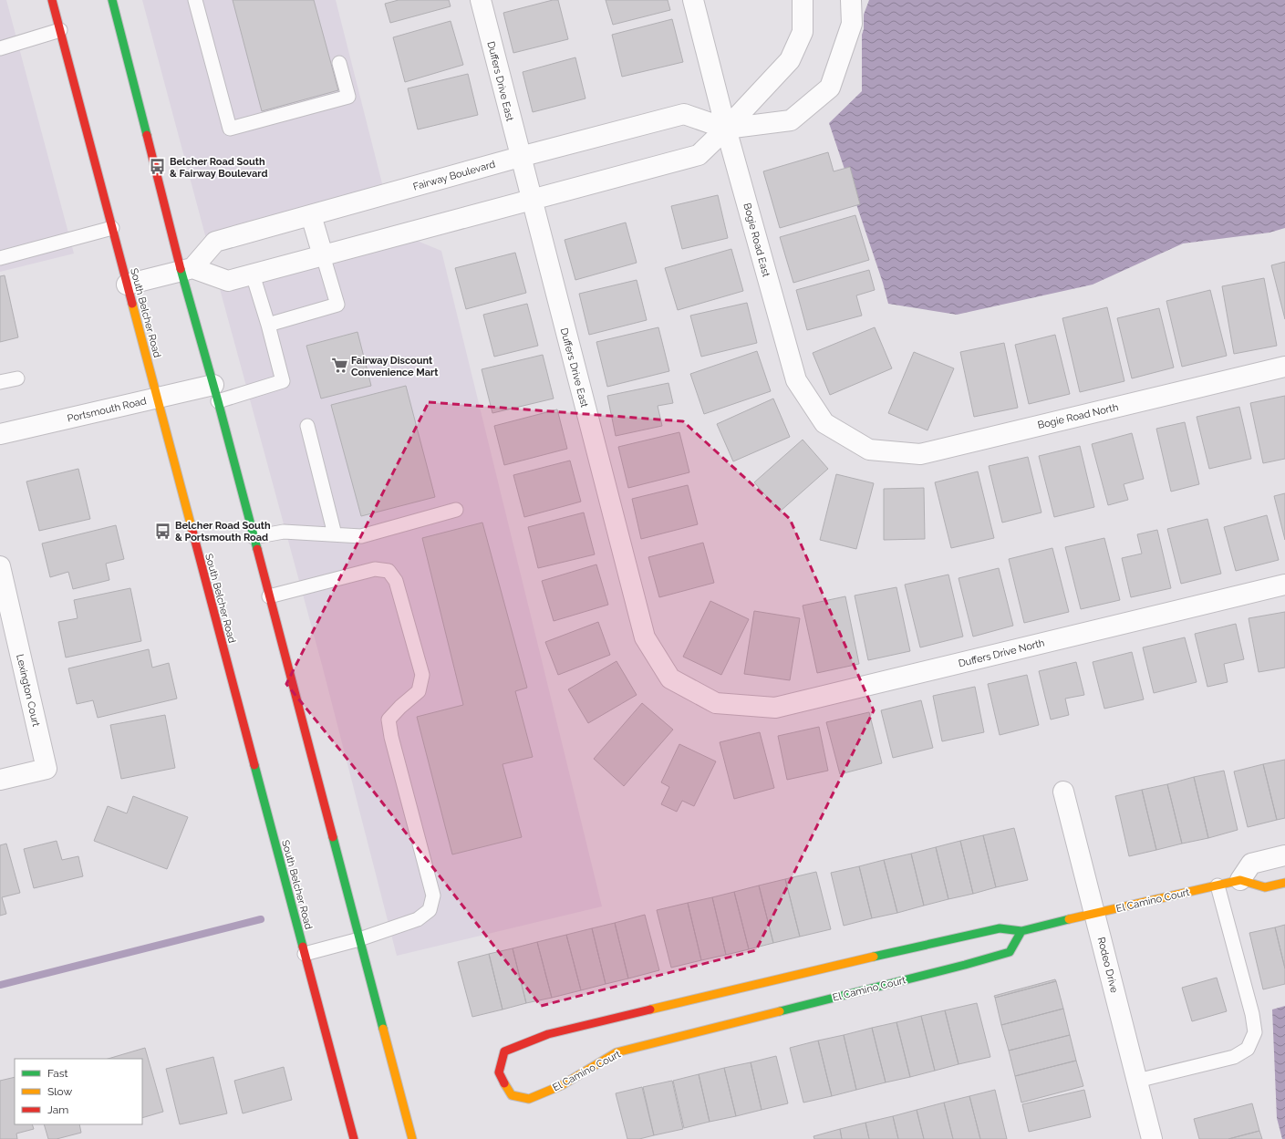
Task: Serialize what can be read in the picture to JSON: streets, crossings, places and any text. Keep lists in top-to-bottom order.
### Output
{
  "streets": {
    "main road": ["South Belcher Road", "El Camino Court"],
    "street": [
      "Duffers Drive East",
      "Fairway Boulevard",
      "Bogie Road East",
      "Portsmouth Road",
      "Bogie Road North",
      "Duffers Drive North",
      "Lexington Court",
      "Rodeo Drive"
    ]
  },
  "crossings": [
    ["Duffers Drive East", "Fairway Boulevard"],
    ["Duffers Drive East", "Duffers Drive North"],
    ["Fairway Boulevard", "Bogie Road East"],
    ["Bogie Road East", "Bogie Road North"],
    ["South Belcher Road", "Portsmouth Road"],
    ["El Camino Court", "Rodeo Drive"]
  ],
  "places": {
    "bus stop": ["Belcher Road South & Fairway Boulevard", "Belcher Road South & Portsmouth Road"],
    "supermarket": ["Fairway Discount Convenience Mart"]
  },
  "legend": ["Fast", "Slow", "Jam"]
}
